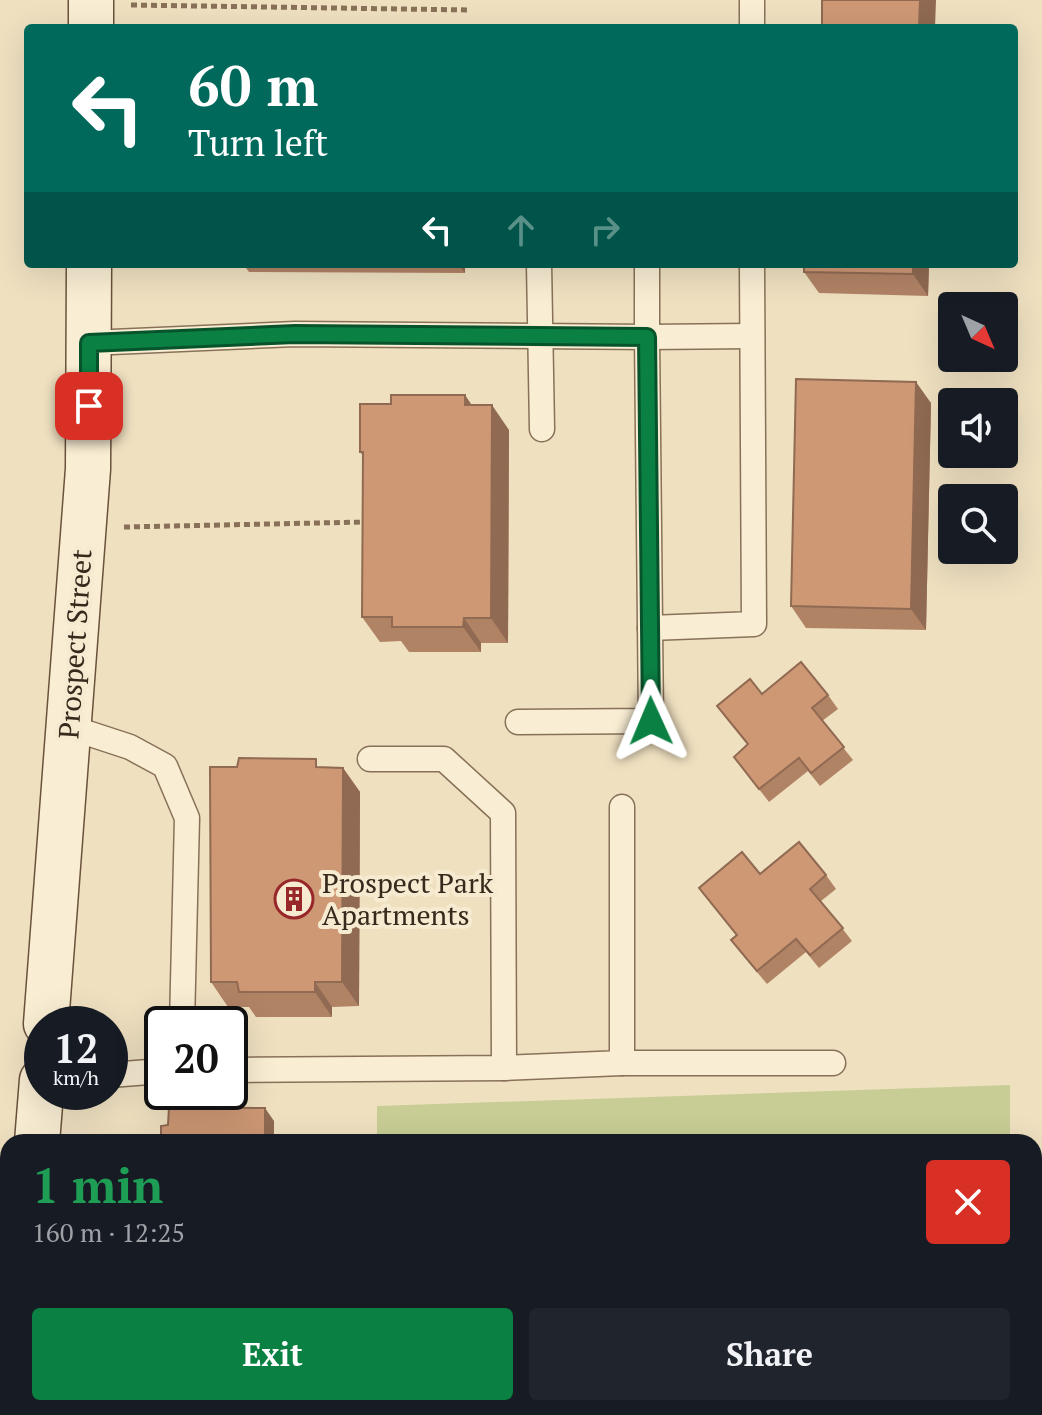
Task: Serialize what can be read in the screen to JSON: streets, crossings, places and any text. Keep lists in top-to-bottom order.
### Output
{
  "streets": {
    "street": ["Prospect Street"]
  },
  "places": {
    "building": ["Prospect Park Apartments"]
  },
  "north": "bottom right",
  "page": {
    "turn": ["60 m", "Turn left"],
    "speed": "12 km/h",
    "limit": "20",
    "heading": ["1 min", "160 m · 12:25"],
    "buttons": ["Exit", "Share"]
  }
}
